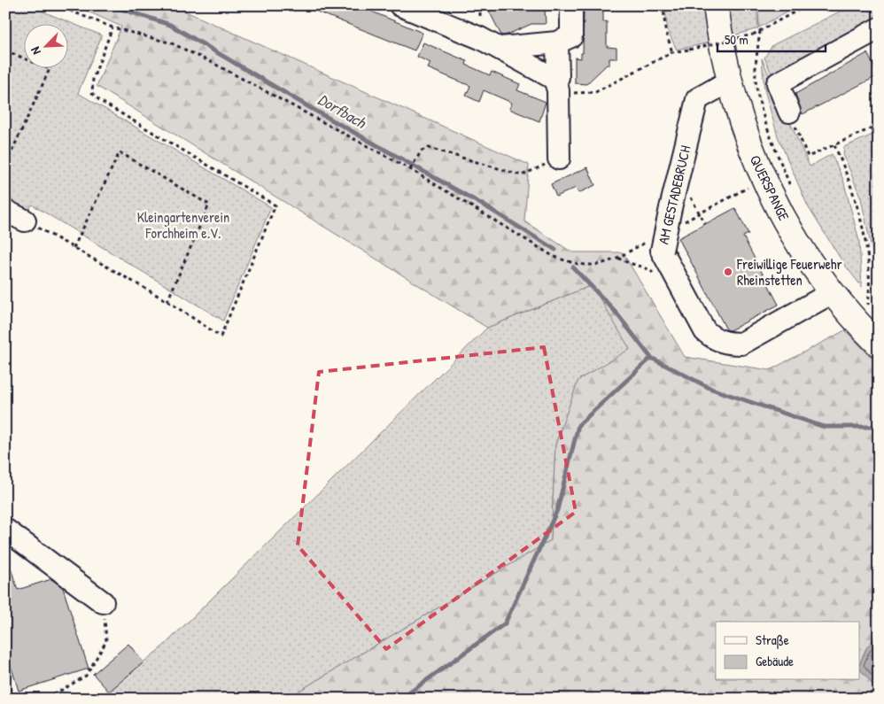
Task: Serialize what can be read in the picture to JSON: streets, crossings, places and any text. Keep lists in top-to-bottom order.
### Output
{
  "streets": {
    "main road": ["QUERSPANGE"],
    "street": ["AM GESTADEBRUCH"]
  },
  "crossings": [
    ["QUERSPANGE", "AM GESTADEBRUCH"]
  ],
  "water": ["Dorfbach"],
  "parks": ["Kleingartenverein Forchheim e.V."],
  "places": ["Freiwillige Feuerwehr Rheinstetten"],
  "legend": ["Straße", "Gebäude"],
  "scale_bar": "50 m",
  "north": "bottom left"
}
